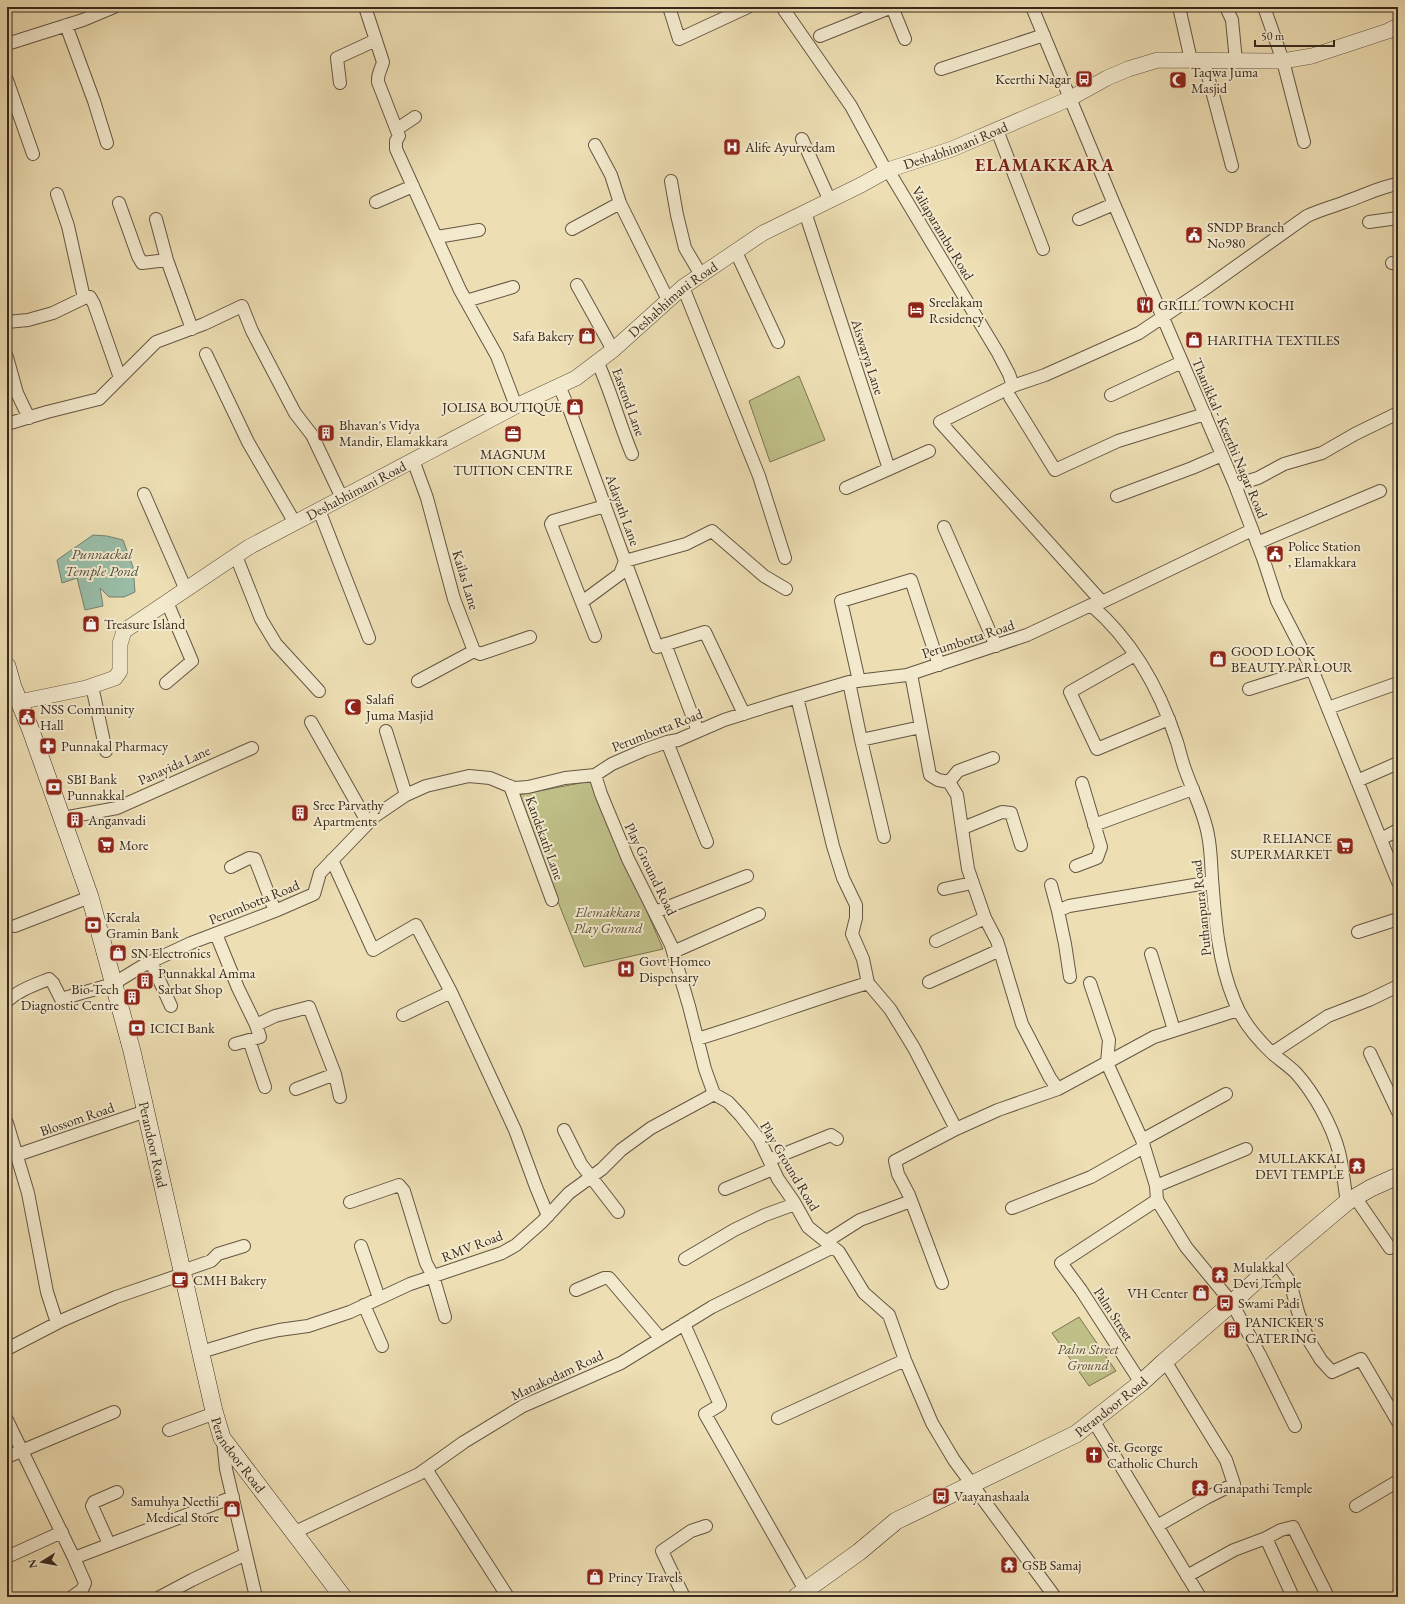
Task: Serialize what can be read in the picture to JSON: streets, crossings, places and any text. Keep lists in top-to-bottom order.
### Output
{
  "streets": {
    "main road": ["Perandoor Road"],
    "street": [
      "Deshabhimani Road",
      "Valiaparambu Road",
      "Aiswarya Lane",
      "Eastend Lane",
      "Thanikkal - Keerthi Nagar Road",
      "Adayath Lane",
      "Kailas Lane",
      "Perumbotta Road",
      "Panayida Lane",
      "Kandekath Lane",
      "Play Ground Road",
      "Puthanpura Road",
      "Blossom Road",
      "RMV Road",
      "Palm Street",
      "Manakodam Road"
    ]
  },
  "crossings": [
    ["Deshabhimani Road", "Valiaparambu Road"],
    ["Deshabhimani Road", "Aiswarya Lane"],
    ["Deshabhimani Road", "Eastend Lane"],
    ["Deshabhimani Road", "Thanikkal - Keerthi Nagar Road"],
    ["Deshabhimani Road", "Adayath Lane"],
    ["Deshabhimani Road", "Kailas Lane"],
    ["Deshabhimani Road", "Perandoor Road"],
    ["Valiaparambu Road", "Thanikkal - Keerthi Nagar Road"],
    ["Valiaparambu Road", "Puthanpura Road"],
    ["Thanikkal - Keerthi Nagar Road", "Perumbotta Road"],
    ["Perumbotta Road", "Kandekath Lane"],
    ["Perumbotta Road", "Play Ground Road"],
    ["Perumbotta Road", "Puthanpura Road"],
    ["Perumbotta Road", "Perandoor Road"],
    ["Panayida Lane", "Perandoor Road"],
    ["Play Ground Road", "Perandoor Road"],
    ["Play Ground Road", "RMV Road"],
    ["Play Ground Road", "Manakodam Road"],
    ["Puthanpura Road", "Perandoor Road"],
    ["Blossom Road", "Perandoor Road"],
    ["Perandoor Road", "RMV Road"],
    ["Perandoor Road", "Palm Street"],
    ["Perandoor Road", "Manakodam Road"]
  ],
  "districts": ["ELAMAKKARA"],
  "water": ["Punnackal Temple Pond"],
  "parks": ["Elemakkara Play Ground", "Palm Street Ground"],
  "places": {
    "bus stop": ["Keerthi Nagar", "Swami Padi", "Vaayanashaala"],
    "mosque": ["Taqwa Juma Masjid", "Salafi Juma Masjid"],
    "hospital": ["Alife Ayurvedam", "Govt Homeo Dispensary"],
    "public building": ["SNDP Branch No980", "Police Station , Elamakkara", "NSS Community Hall"],
    "restaurant": ["GRILL TOWN KOCHI"],
    "hotel": ["Sreelakam Residency"],
    "shop": [
      "Safa Bakery",
      "HARITHA TEXTILES",
      "JOLISA BOUTIQUE",
      "Treasure Island",
      "GOOD LOOK BEAUTY PARLOUR",
      "SN Electronics",
      "VH Center",
      "Samuhya Neethi Medical Store",
      "Princy Travels"
    ],
    "building": [
      "Bhavan's Vidya Mandir, Elamakkara",
      "Sree Parvathy Apartments",
      "Anganvadi",
      "Punnakkal Amma Sarbat Shop",
      "Bio-Tech Diagnostic Centre",
      "PANICKER'S CATERING"
    ],
    "office": ["MAGNUM TUITION CENTRE"],
    "pharmacy": ["Punnakal Pharmacy"],
    "bank": ["SBI Bank Punnakkal", "Kerala Gramin Bank", "ICICI Bank"],
    "supermarket": ["More", "RELIANCE SUPERMARKET"],
    "temple": [
      "MULLAKKAL DEVI TEMPLE",
      "Mulakkal Devi Temple",
      "Ganapathi Temple",
      "GSB Samaj"
    ],
    "cafe": ["CMH Bakery"],
    "church": ["St. George Catholic Church"]
  },
  "scale_bar": "50 m",
  "north": "left"
}
